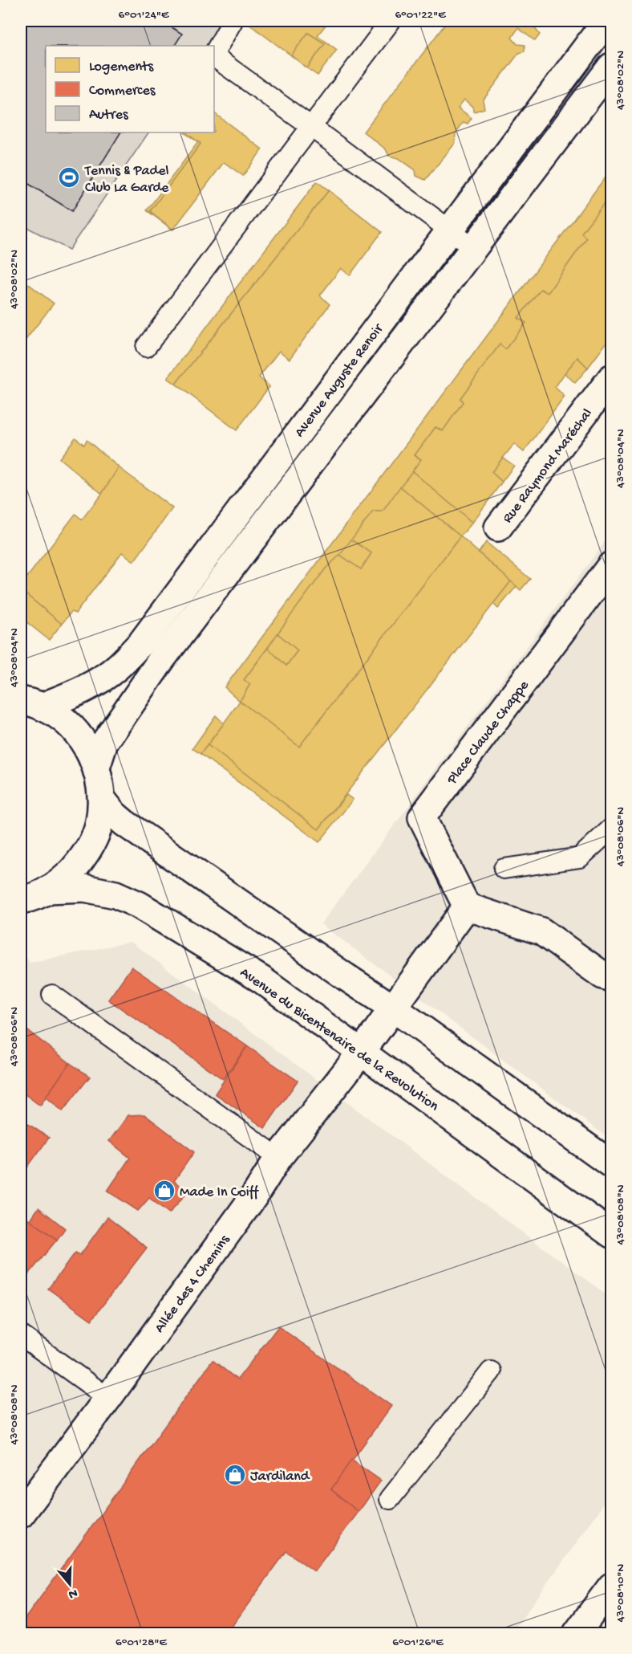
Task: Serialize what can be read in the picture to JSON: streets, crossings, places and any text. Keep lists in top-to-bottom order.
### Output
{
  "streets": {
    "street": [
      "Avenue Auguste Renoir",
      "Rue Raymond Maréchal",
      "Place Claude Chappe",
      "Avenue du Bicentenaire de la Revolution",
      "Allée des 4 Chemins"
    ]
  },
  "crossings": [
    ["Avenue du Bicentenaire de la Revolution", "Allée des 4 Chemins"]
  ],
  "places": {
    "sports": ["Tennis & Padel Club La Garde"],
    "shop": ["Made In Coiff", "Jardiland"]
  },
  "legend": ["Logements", "Commerces", "Autres"],
  "north": "bottom",
  "coordinates": [
    "6°01'24\"E",
    "6°01'22\"E",
    "43°08'02\"N",
    "43°08'04\"N",
    "43°08'06\"N",
    "43°08'08\"N",
    "43°08'10\"N",
    "6°01'28\"E",
    "6°01'26\"E"
  ]
}
